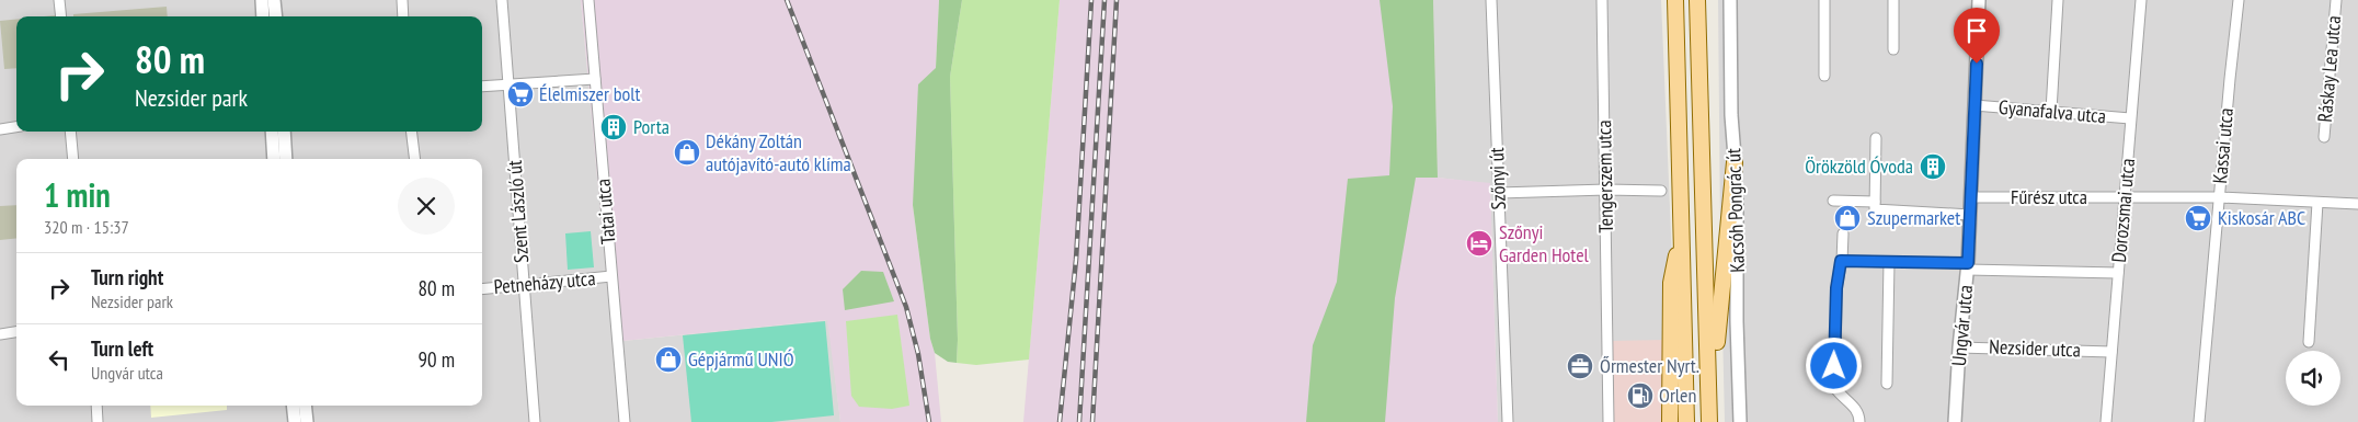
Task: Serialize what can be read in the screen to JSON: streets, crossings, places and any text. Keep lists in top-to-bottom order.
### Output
{
  "streets": {
    "main road": ["Kacsóh Pongrác út"],
    "street": [
      "Ráskay Lea utca",
      "Gyanafalva utca",
      "Kassai utca",
      "Tengerszem utca",
      "Szőnyi út",
      "Fűrész utca",
      "Dorozsmai utca",
      "Szent László út",
      "Tatai utca",
      "Petneházy utca",
      "Ungvár utca",
      "Nezsider utca"
    ]
  },
  "crossings": [
    ["Gyanafalva utca", "Dorozsmai utca"],
    ["Gyanafalva utca", "Ungvár utca"],
    ["Kassai utca", "Fűrész utca"],
    ["Fűrész utca", "Dorozsmai utca"],
    ["Fűrész utca", "Ungvár utca"],
    ["Dorozsmai utca", "Nezsider utca"],
    ["Szent László út", "Petneházy utca"],
    ["Tatai utca", "Petneházy utca"],
    ["Ungvár utca", "Nezsider utca"]
  ],
  "places": {
    "supermarket": ["Élelmiszer bolt", "Kiskosár ABC"],
    "building": ["Porta", "Örökzöld Óvoda"],
    "shop": ["Dékány Zoltán autójavító-autó klíma", "Szupermarket", "Gépjármű UNIÓ"],
    "hotel": ["Szőnyi Garden Hotel"],
    "office": ["Őrmester Nyrt."],
    "fuel station": ["Orlen"]
  },
  "page": {
    "turn": ["80 m", "Nezsider park"],
    "heading": ["1 min", "320 m · 15:37"],
    "list": [
      {
        "name": "Turn right",
        "note": "Nezsider park",
        "value": "80 m"
      },
      {
        "name": "Turn left",
        "note": "Ungvár utca",
        "value": "90 m"
      }
    ]
  }
}
